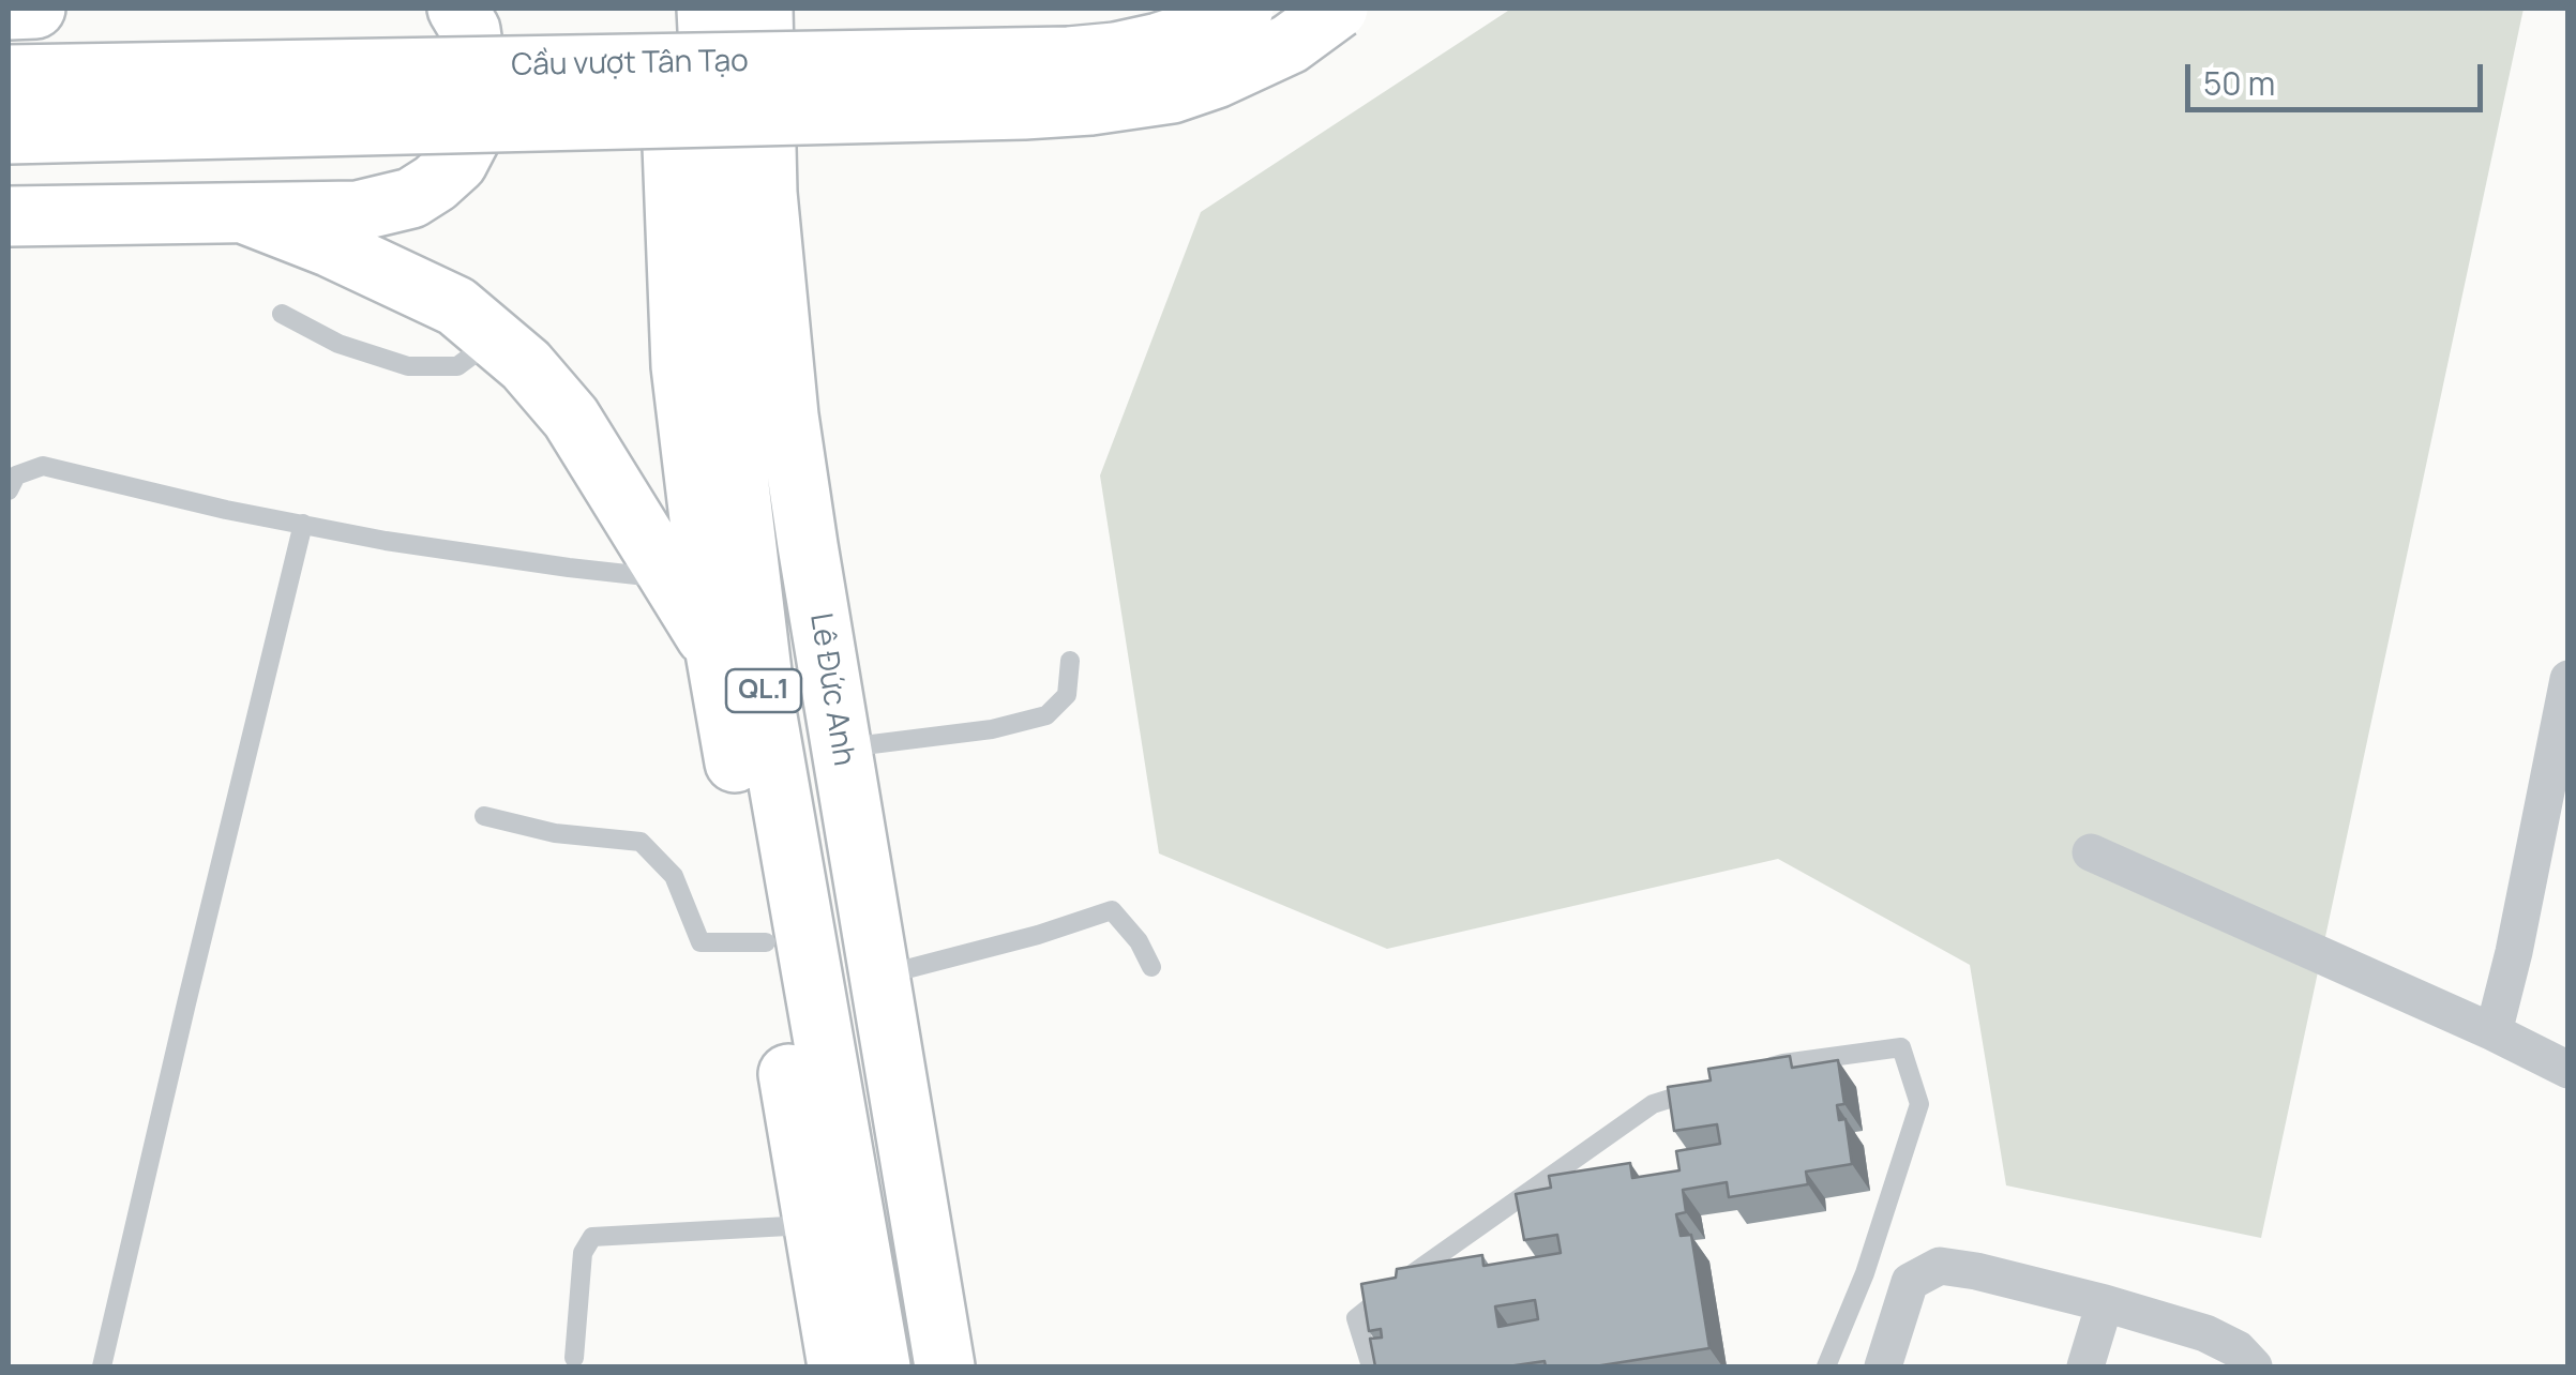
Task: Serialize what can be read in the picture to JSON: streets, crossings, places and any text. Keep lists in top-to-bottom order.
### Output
{
  "streets": {
    "highway": ["Cầu vượt Tân Tạo", "Lê Đức Anh", "QL.1"]
  },
  "scale_bar": "50 m"
}
